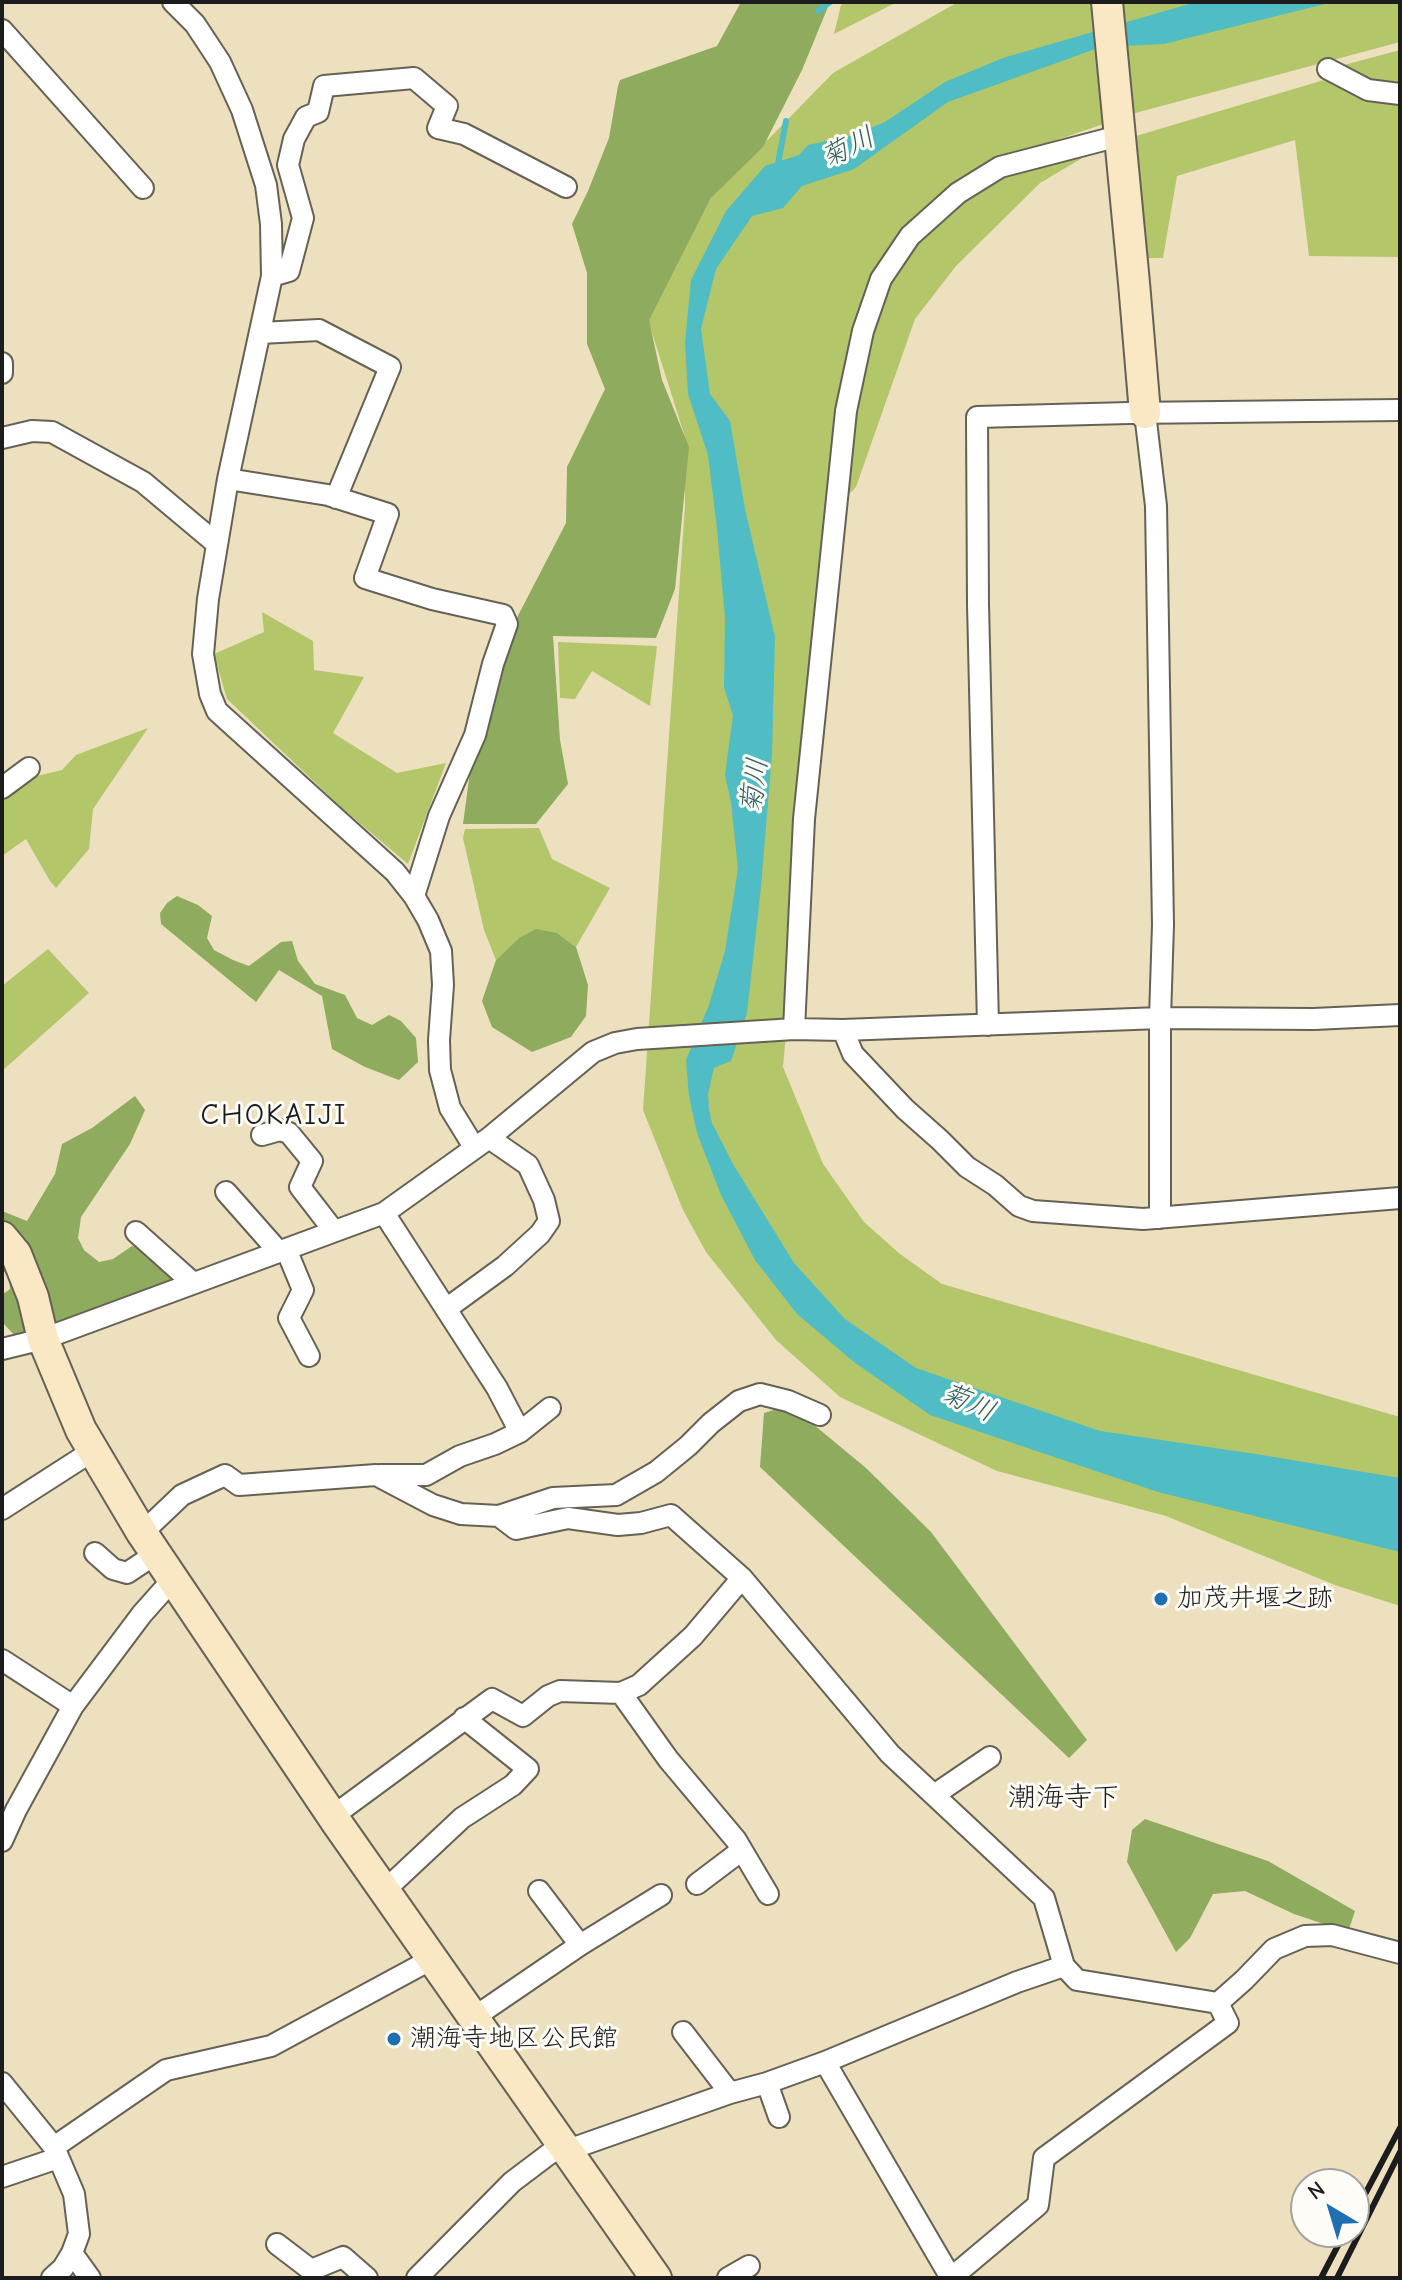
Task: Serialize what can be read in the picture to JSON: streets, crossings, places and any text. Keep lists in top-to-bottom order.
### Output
{
  "districts": ["CHOKAIJI", "潮海寺下"],
  "water": ["菊川"],
  "places": ["加茂井堰之跡", "潮海寺地区公民館"],
  "north": "top left"
}
